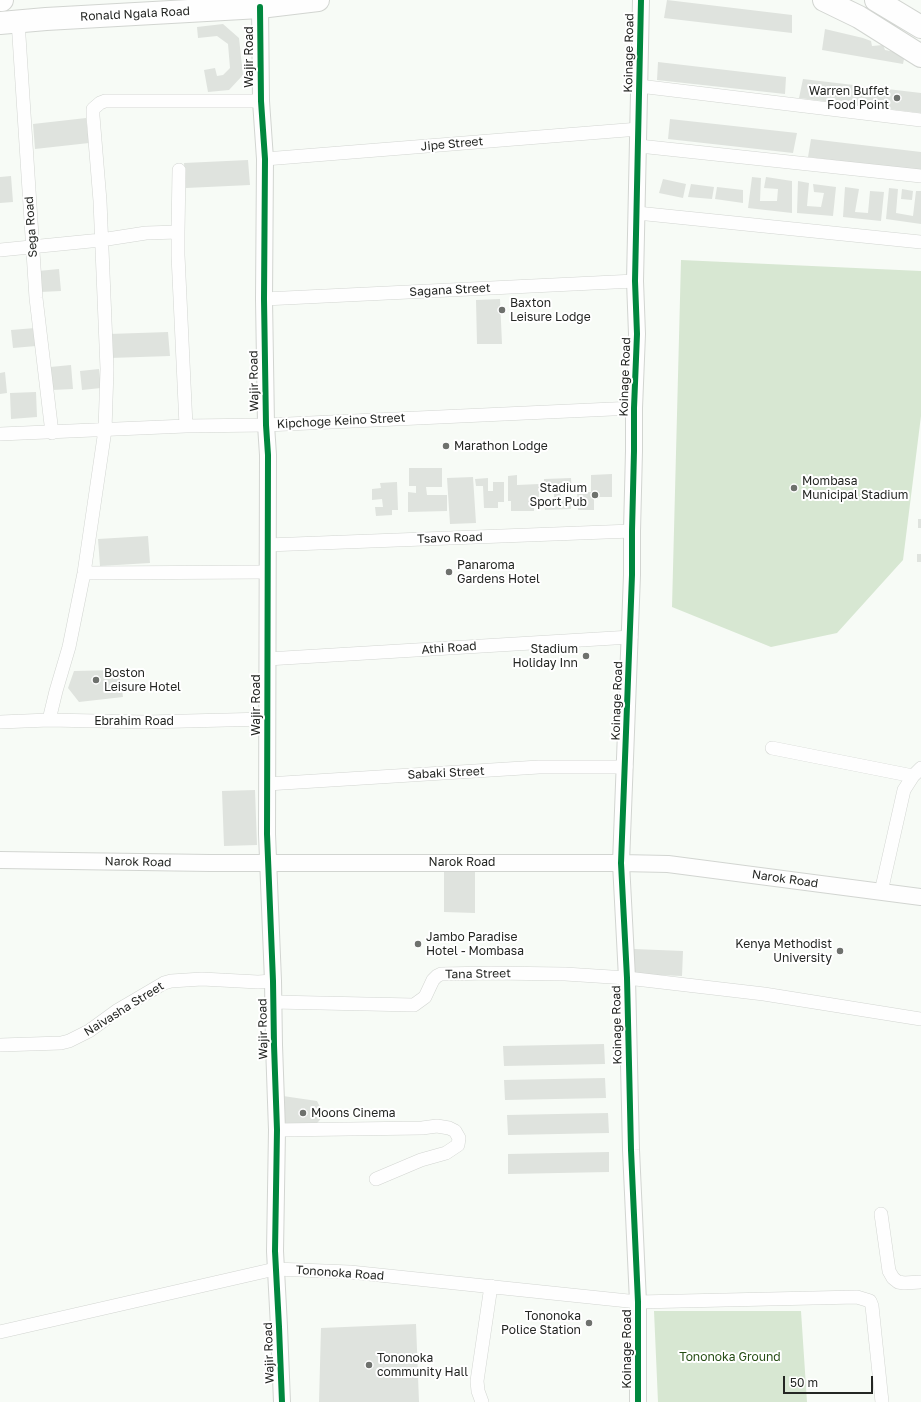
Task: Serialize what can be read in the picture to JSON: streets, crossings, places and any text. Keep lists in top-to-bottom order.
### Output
{
  "streets": {
    "highway": ["Ronald Ngala Road"],
    "street": [
      "Koinage Road",
      "Wajir Road",
      "Jipe Street",
      "Sega Road",
      "Sagana Street",
      "Kipchoge Keino Street",
      "Tsavo Road",
      "Athi Road",
      "Ebrahim Road",
      "Sabaki Street",
      "Narok Road",
      "Tana Street",
      "Naivasha Street",
      "Tononoka Road"
    ]
  },
  "crossings": [
    ["Ronald Ngala Road", "Wajir Road"],
    ["Ronald Ngala Road", "Sega Road"],
    ["Koinage Road", "Jipe Street"],
    ["Koinage Road", "Sagana Street"],
    ["Koinage Road", "Kipchoge Keino Street"],
    ["Koinage Road", "Tsavo Road"],
    ["Koinage Road", "Athi Road"],
    ["Koinage Road", "Sabaki Street"],
    ["Koinage Road", "Narok Road"],
    ["Koinage Road", "Tana Street"],
    ["Koinage Road", "Tononoka Road"],
    ["Wajir Road", "Jipe Street"],
    ["Wajir Road", "Sagana Street"],
    ["Wajir Road", "Kipchoge Keino Street"],
    ["Wajir Road", "Tsavo Road"],
    ["Wajir Road", "Athi Road"],
    ["Wajir Road", "Ebrahim Road"],
    ["Wajir Road", "Sabaki Street"],
    ["Wajir Road", "Narok Road"],
    ["Wajir Road", "Tana Street"],
    ["Wajir Road", "Naivasha Street"],
    ["Wajir Road", "Tononoka Road"],
    ["Sega Road", "Kipchoge Keino Street"]
  ],
  "parks": ["Tononoka Ground"],
  "places": [
    "Warren Buffet Food Point",
    "Baxton Leisure Lodge",
    "Marathon Lodge",
    "Mombasa Municipal Stadium",
    "Stadium Sport Pub",
    "Panaroma Gardens Hotel",
    "Stadium Holiday Inn",
    "Boston Leisure Hotel",
    "Jambo Paradise Hotel - Mombasa",
    "Kenya Methodist University",
    "Moons Cinema",
    "Tononoka Police Station",
    "Tononoka community Hall"
  ],
  "scale_bar": "50 m"
}
